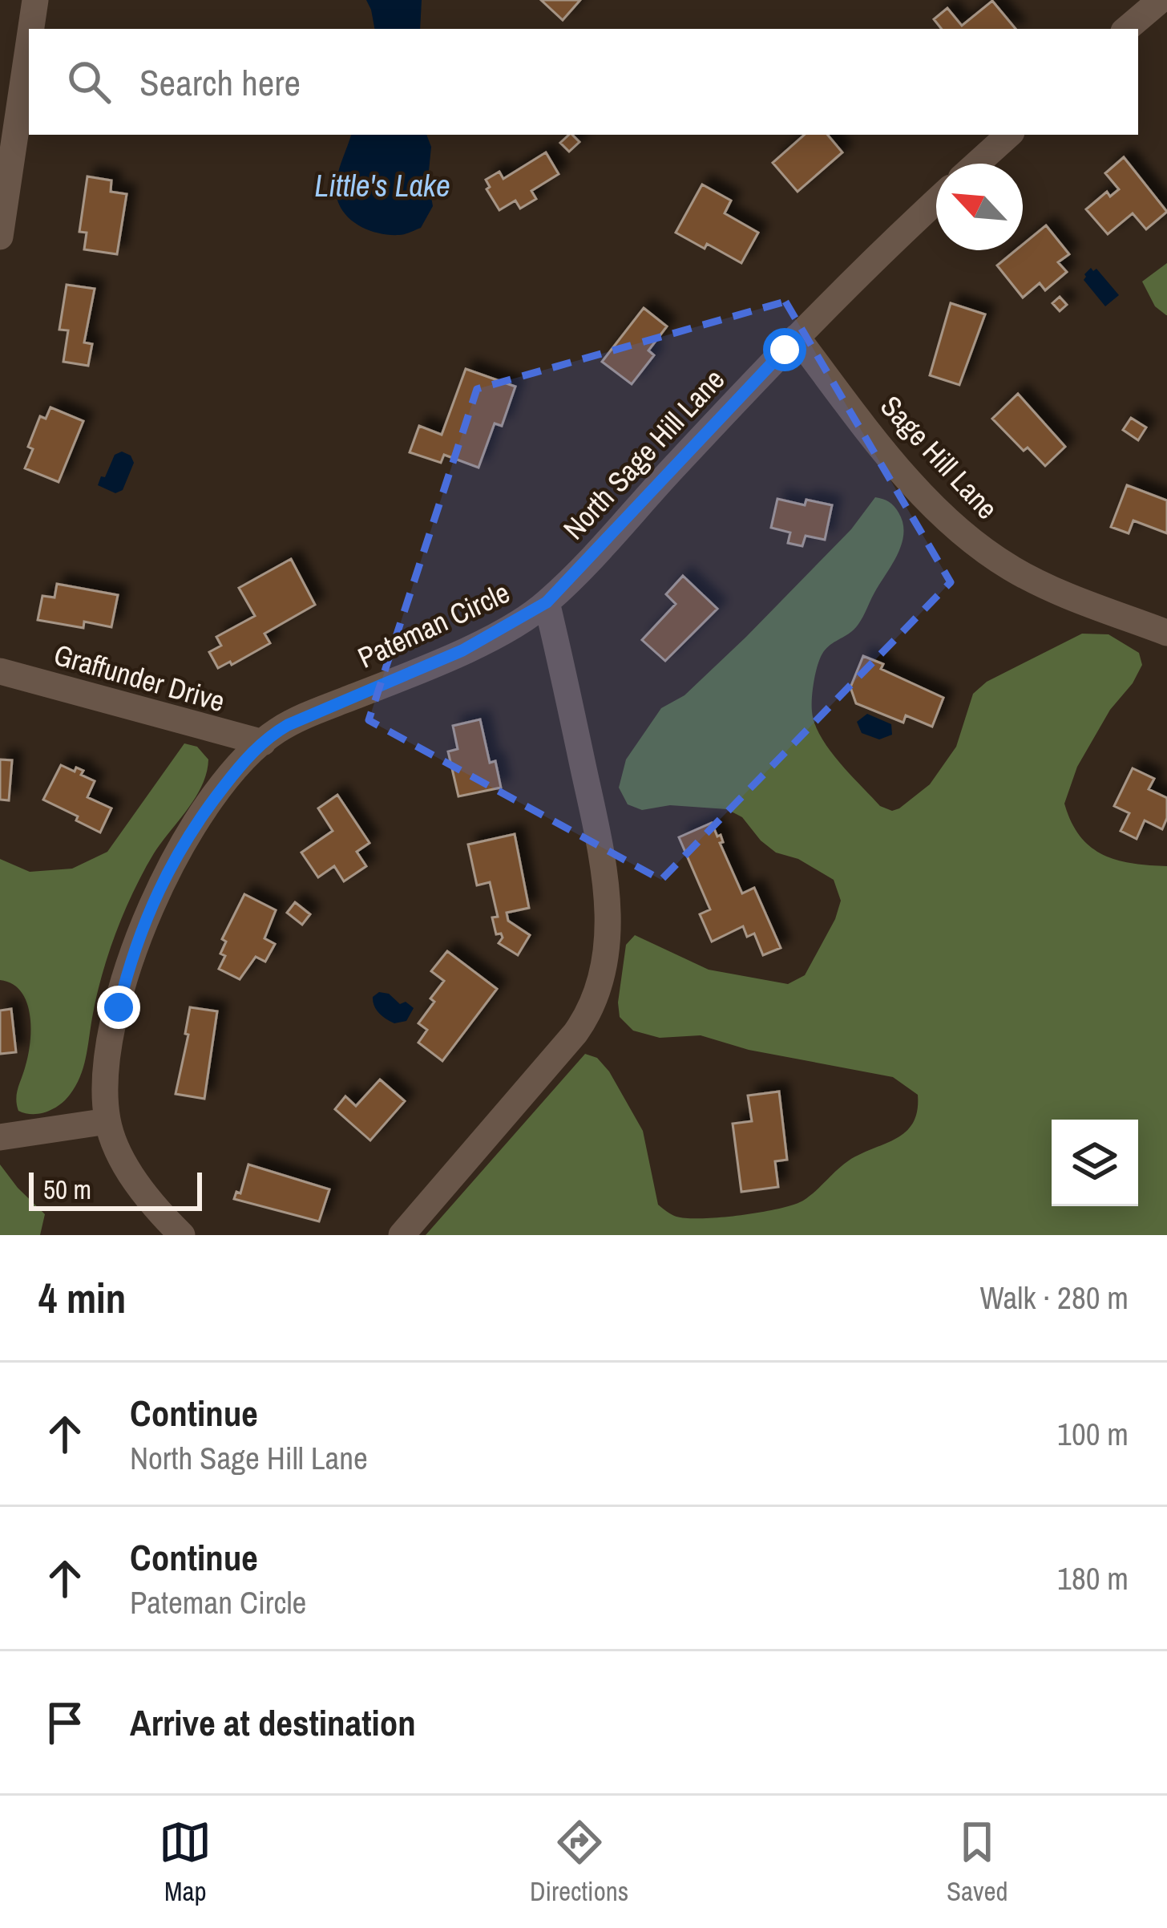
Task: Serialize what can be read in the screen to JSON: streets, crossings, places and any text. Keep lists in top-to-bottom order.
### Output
{
  "streets": {
    "street": [
      "North Sage Hill Lane",
      "Sage Hill Lane",
      "Pateman Circle",
      "Graffunder Drive"
    ]
  },
  "crossings": [
    ["North Sage Hill Lane", "Sage Hill Lane"],
    ["North Sage Hill Lane", "Pateman Circle"],
    ["Pateman Circle", "Graffunder Drive"]
  ],
  "water": ["Little's Lake"],
  "scale_bar": "50 m",
  "north": "top left",
  "page": {
    "search": "Search here",
    "scale": "50 m",
    "heading": ["4 min", "Walk · 280 m"],
    "list": [
      ["Continue", "North Sage Hill Lane", "100 m"],
      ["Continue", "Pateman Circle", "180 m"],
      "Arrive at destination"
    ],
    "nav": ["Map", "Directions", "Saved"]
  }
}
